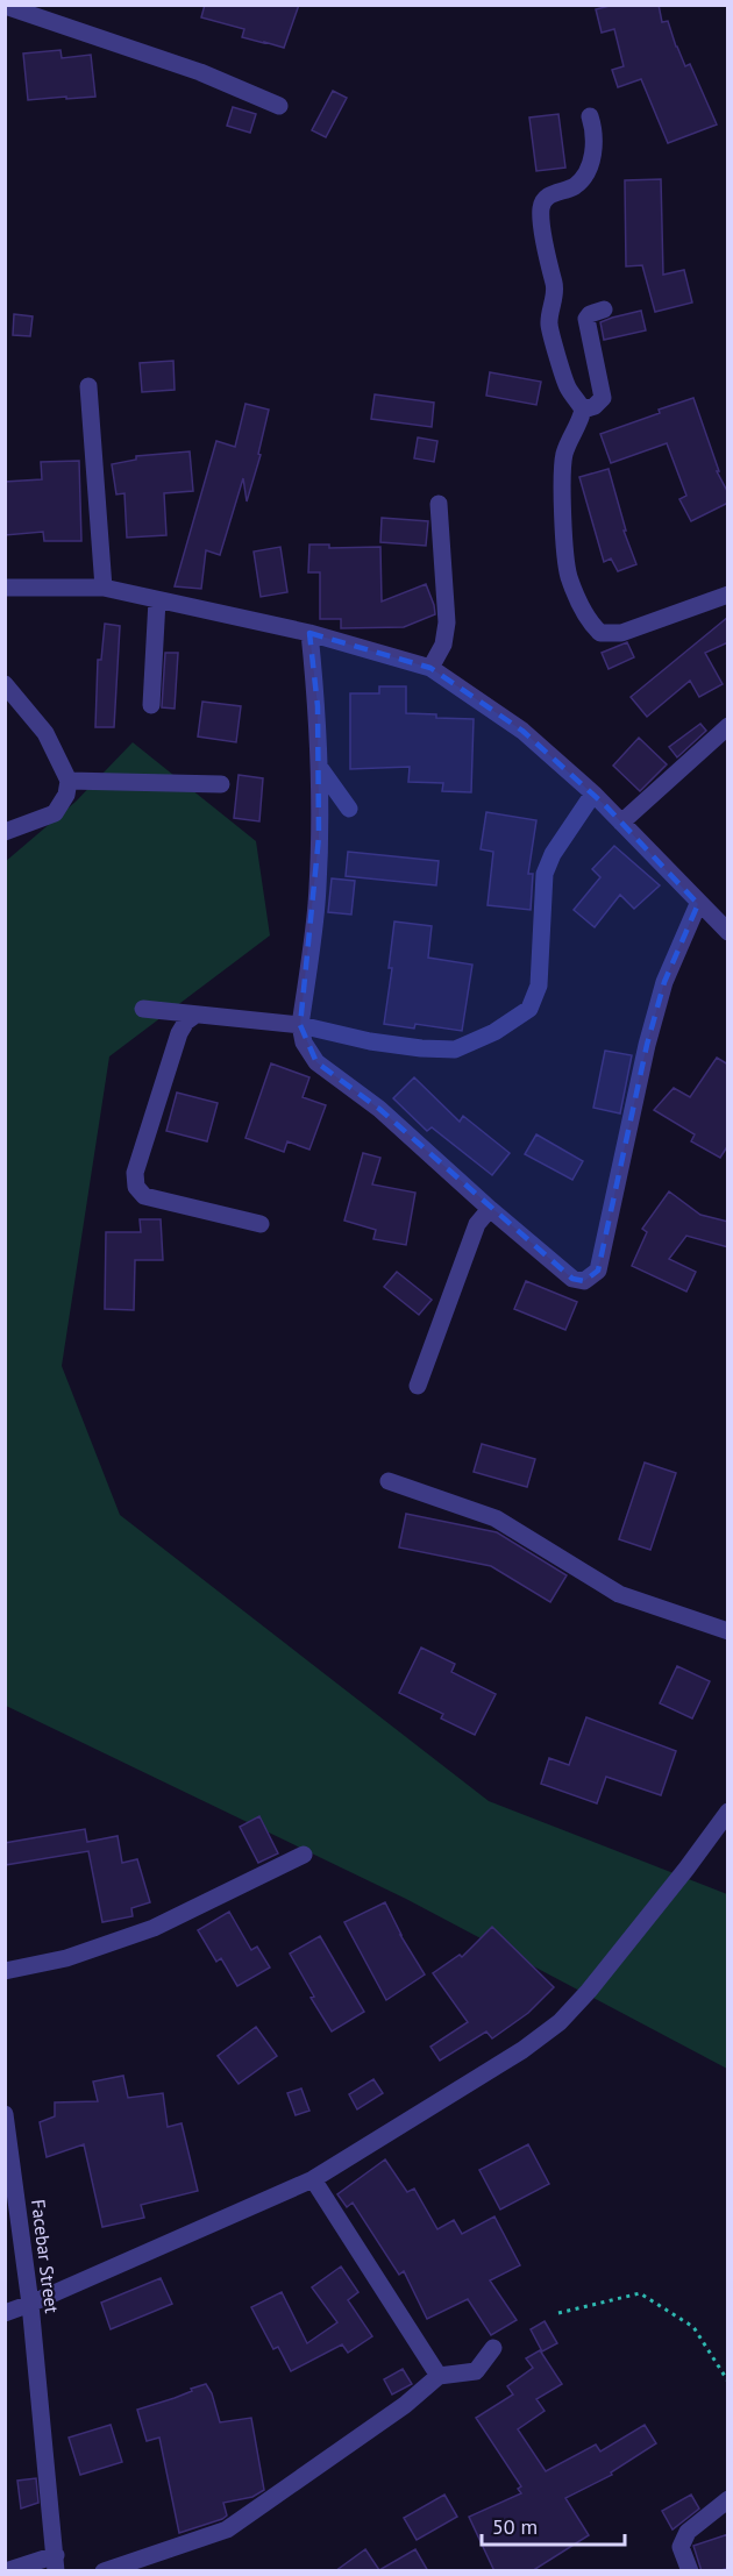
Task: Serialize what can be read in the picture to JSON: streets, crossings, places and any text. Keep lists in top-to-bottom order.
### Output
{
  "streets": {
    "street": ["Facebar Street"]
  },
  "scale_bar": "50 m"
}
